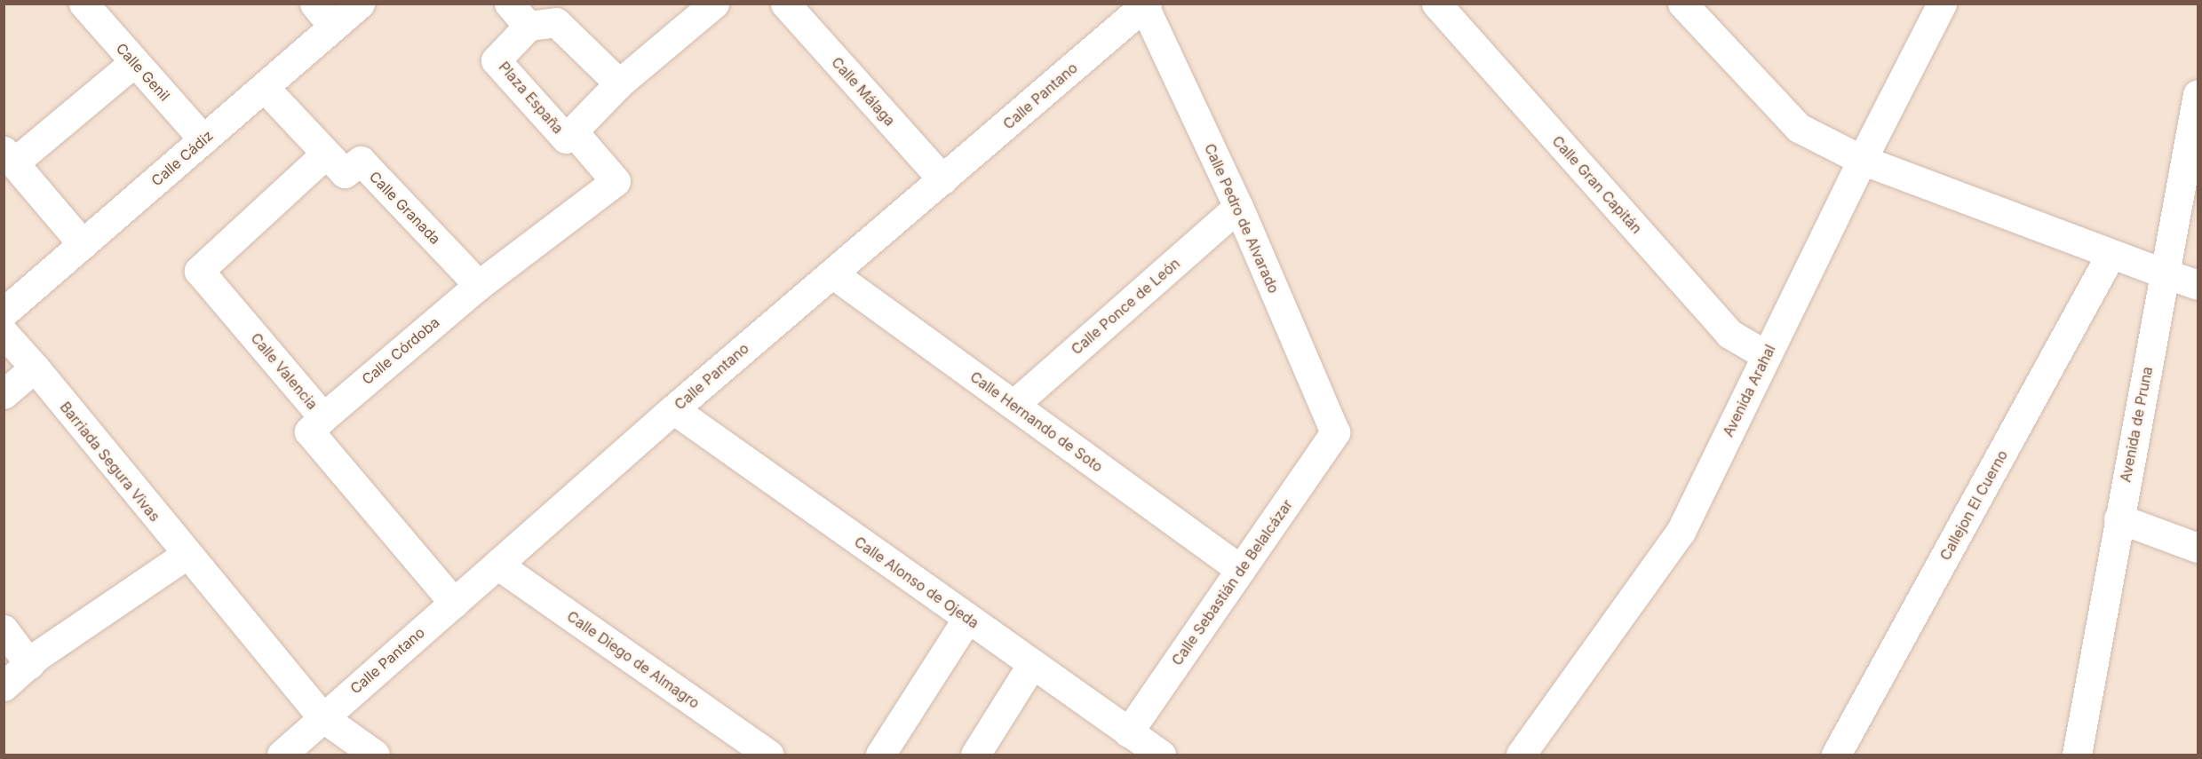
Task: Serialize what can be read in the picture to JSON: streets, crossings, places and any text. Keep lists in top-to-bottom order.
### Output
{
  "streets": {
    "street": [
      "Calle Genil",
      "Calle Málaga",
      "Calle Pantano",
      "Plaza España",
      "Calle Cádiz",
      "Calle Gran Capitán",
      "Calle Granada",
      "Calle Pedro de Alvarado",
      "Calle Ponce de León",
      "Calle Córdoba",
      "Calle Valencia",
      "Avenida Arahal",
      "Calle Hernando de Soto",
      "Avenida de Pruna",
      "Barriada Segura Vivas",
      "Callejon El Cuerno",
      "Calle Alonso de Ojeda",
      "Calle Sebastián de Belalcázar",
      "Calle Diego de Almagro"
    ]
  },
  "crossings": [
    ["Calle Genil", "Calle Cádiz"],
    ["Calle Málaga", "Calle Pantano"],
    ["Calle Pantano", "Calle Pedro de Alvarado"],
    ["Calle Pantano", "Calle Valencia"],
    ["Calle Pantano", "Calle Hernando de Soto"],
    ["Calle Pantano", "Barriada Segura Vivas"],
    ["Calle Pantano", "Calle Alonso de Ojeda"],
    ["Calle Pantano", "Calle Diego de Almagro"],
    ["Plaza España", "Calle Córdoba"],
    ["Calle Cádiz", "Calle Granada"],
    ["Calle Gran Capitán", "Avenida Arahal"],
    ["Calle Granada", "Calle Córdoba"],
    ["Calle Granada", "Calle Valencia"],
    ["Calle Pedro de Alvarado", "Calle Ponce de León"],
    ["Calle Pedro de Alvarado", "Calle Sebastián de Belalcázar"],
    ["Calle Ponce de León", "Calle Hernando de Soto"],
    ["Calle Córdoba", "Calle Valencia"],
    ["Calle Hernando de Soto", "Calle Sebastián de Belalcázar"],
    ["Calle Alonso de Ojeda", "Calle Sebastián de Belalcázar"]
  ]
}
